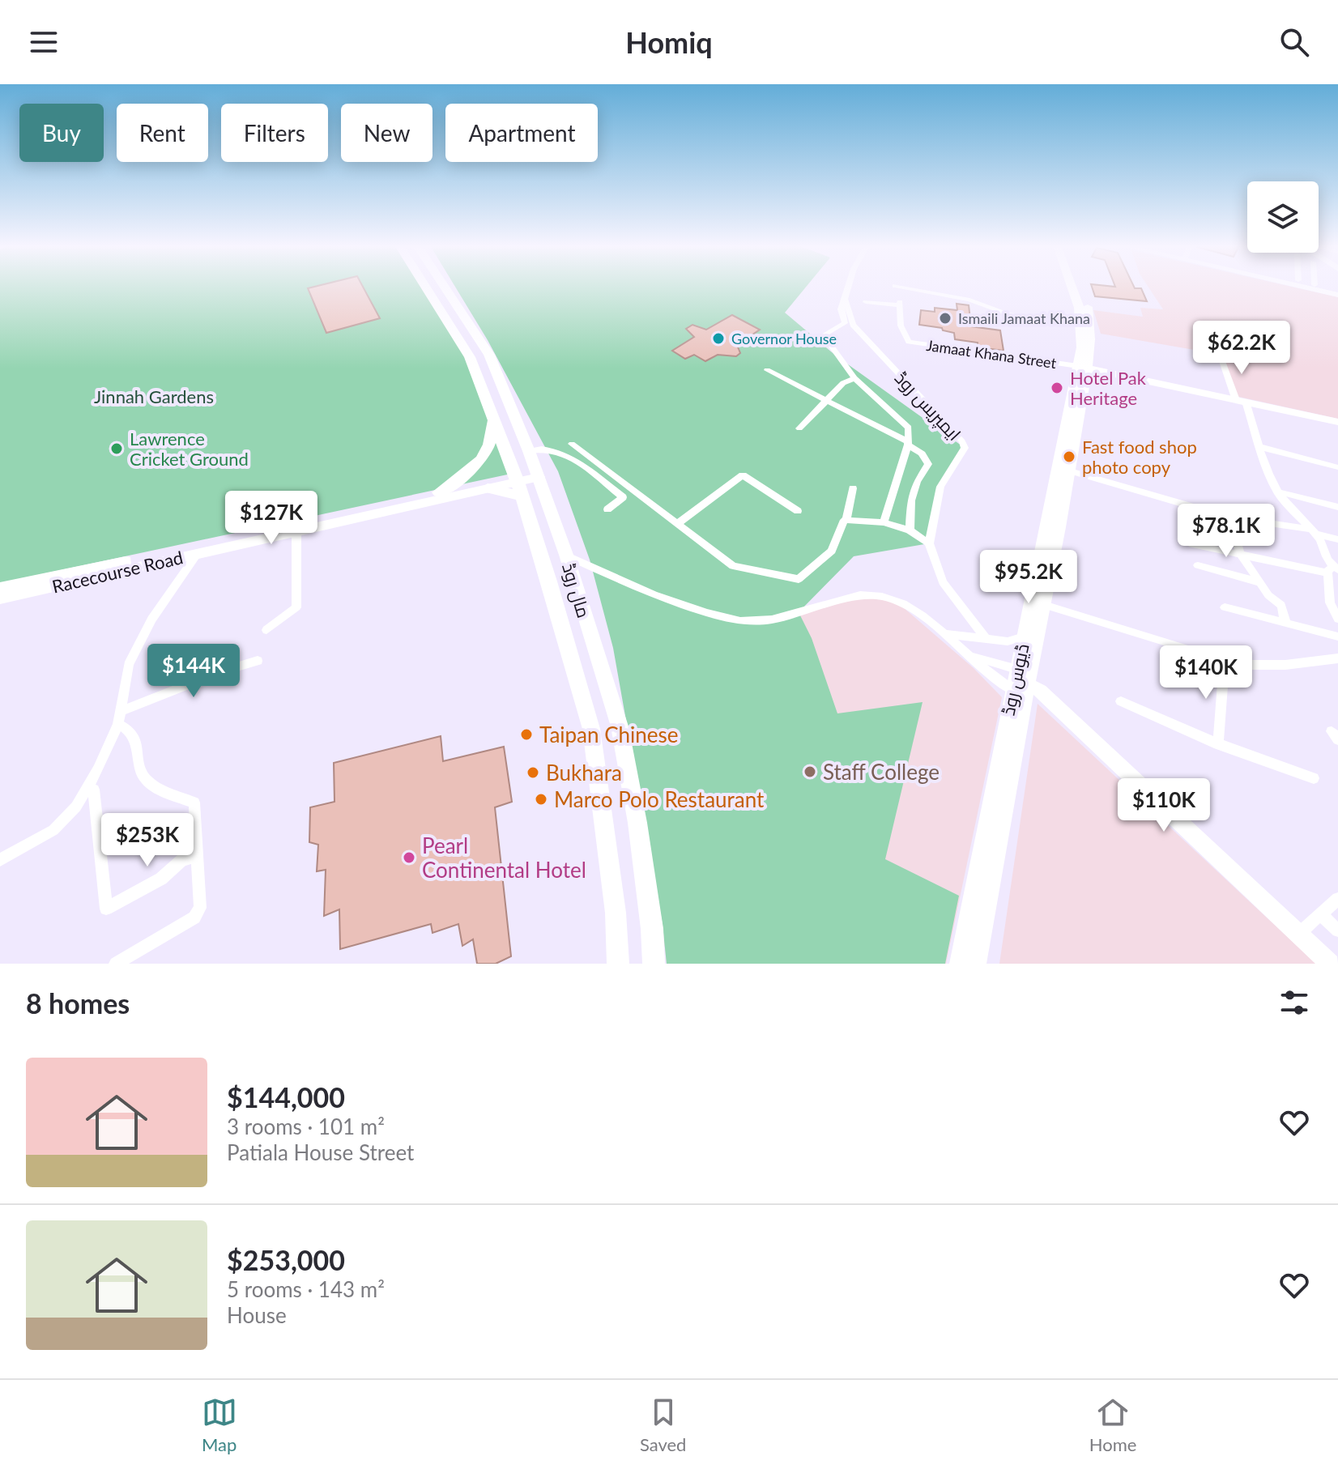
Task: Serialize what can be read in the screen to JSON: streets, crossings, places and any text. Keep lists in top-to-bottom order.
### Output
{
  "streets": {
    "main road": ["Racecourse Road", "مال روڈ", "ڈیوس روڈ"],
    "street": ["Jamaat Khana Street", "ایمپریس روڈ"]
  },
  "crossings": [
    ["Jamaat Khana Street", "ڈیوس روڈ"],
    ["Racecourse Road", "مال روڈ"]
  ],
  "parks": ["Jinnah Gardens"],
  "places": [
    "Ismaili Jamaat Khana",
    "Governor House",
    "Hotel Pak Heritage",
    "Lawrence Cricket Ground",
    "Fast food shop photo copy",
    "Taipan Chinese",
    "Staff College",
    "Bukhara",
    "Marco Polo Restaurant",
    "Pearl Continental Hotel"
  ],
  "page": {
    "header": "Homiq",
    "chip": [
      "Buy",
      "Rent",
      "Filters",
      "New",
      "Apartment"
    ],
    "price": [
      "$62.2K",
      "$127K",
      "$78.1K",
      "$95.2K",
      "$144K",
      "$140K",
      "$110K",
      "$253K"
    ],
    "heading": "8 homes",
    "list": [
      {
        "name": "$144,000",
        "note": "3 rooms · 101 m² · Patiala House Street"
      },
      {
        "name": "$253,000",
        "note": "5 rooms · 143 m² · House"
      }
    ],
    "tabs": ["Map", "Saved", "Home"]
  }
}
